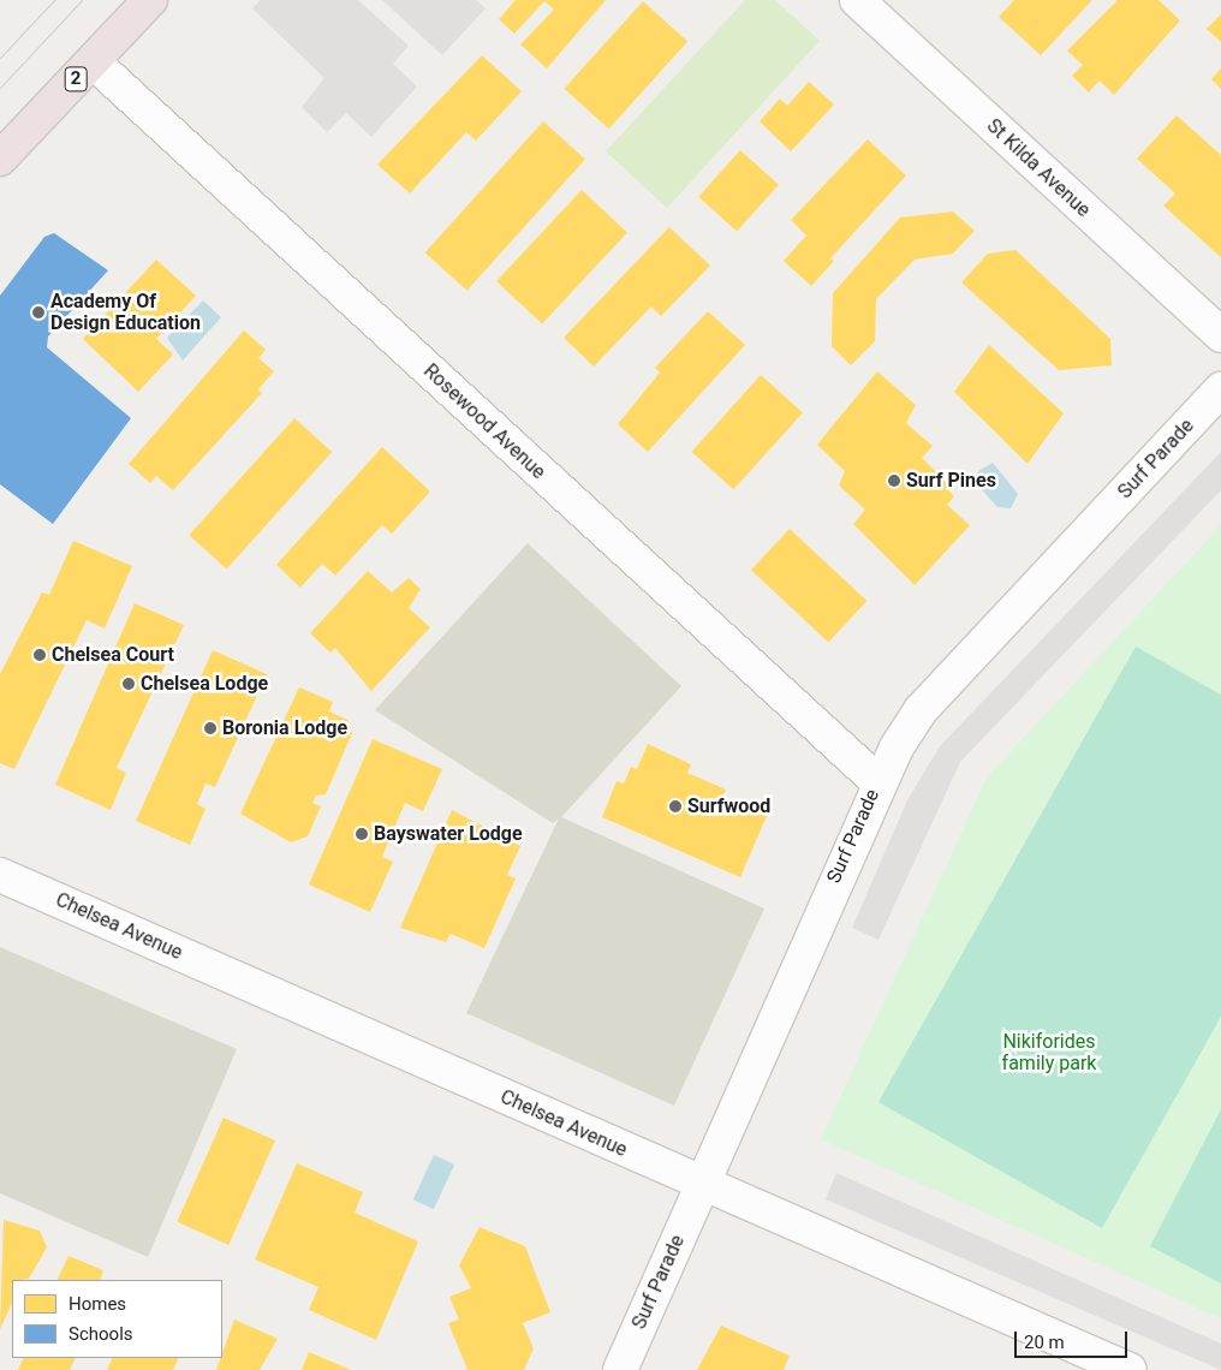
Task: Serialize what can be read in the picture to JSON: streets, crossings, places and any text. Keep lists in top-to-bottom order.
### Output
{
  "streets": {
    "highway": ["2"],
    "street": [
      "St Kilda Avenue",
      "Rosewood Avenue",
      "Surf Parade",
      "Chelsea Avenue"
    ]
  },
  "crossings": [
    ["2", "Rosewood Avenue"],
    ["Rosewood Avenue", "Surf Parade"],
    ["Surf Parade", "Chelsea Avenue"]
  ],
  "parks": ["Nikiforides family park"],
  "places": [
    "Academy Of Design Education",
    "Surf Pines",
    "Chelsea Court",
    "Chelsea Lodge",
    "Boronia Lodge",
    "Surfwood",
    "Bayswater Lodge"
  ],
  "legend": ["Homes", "Schools"],
  "scale_bar": "20 m"
}
